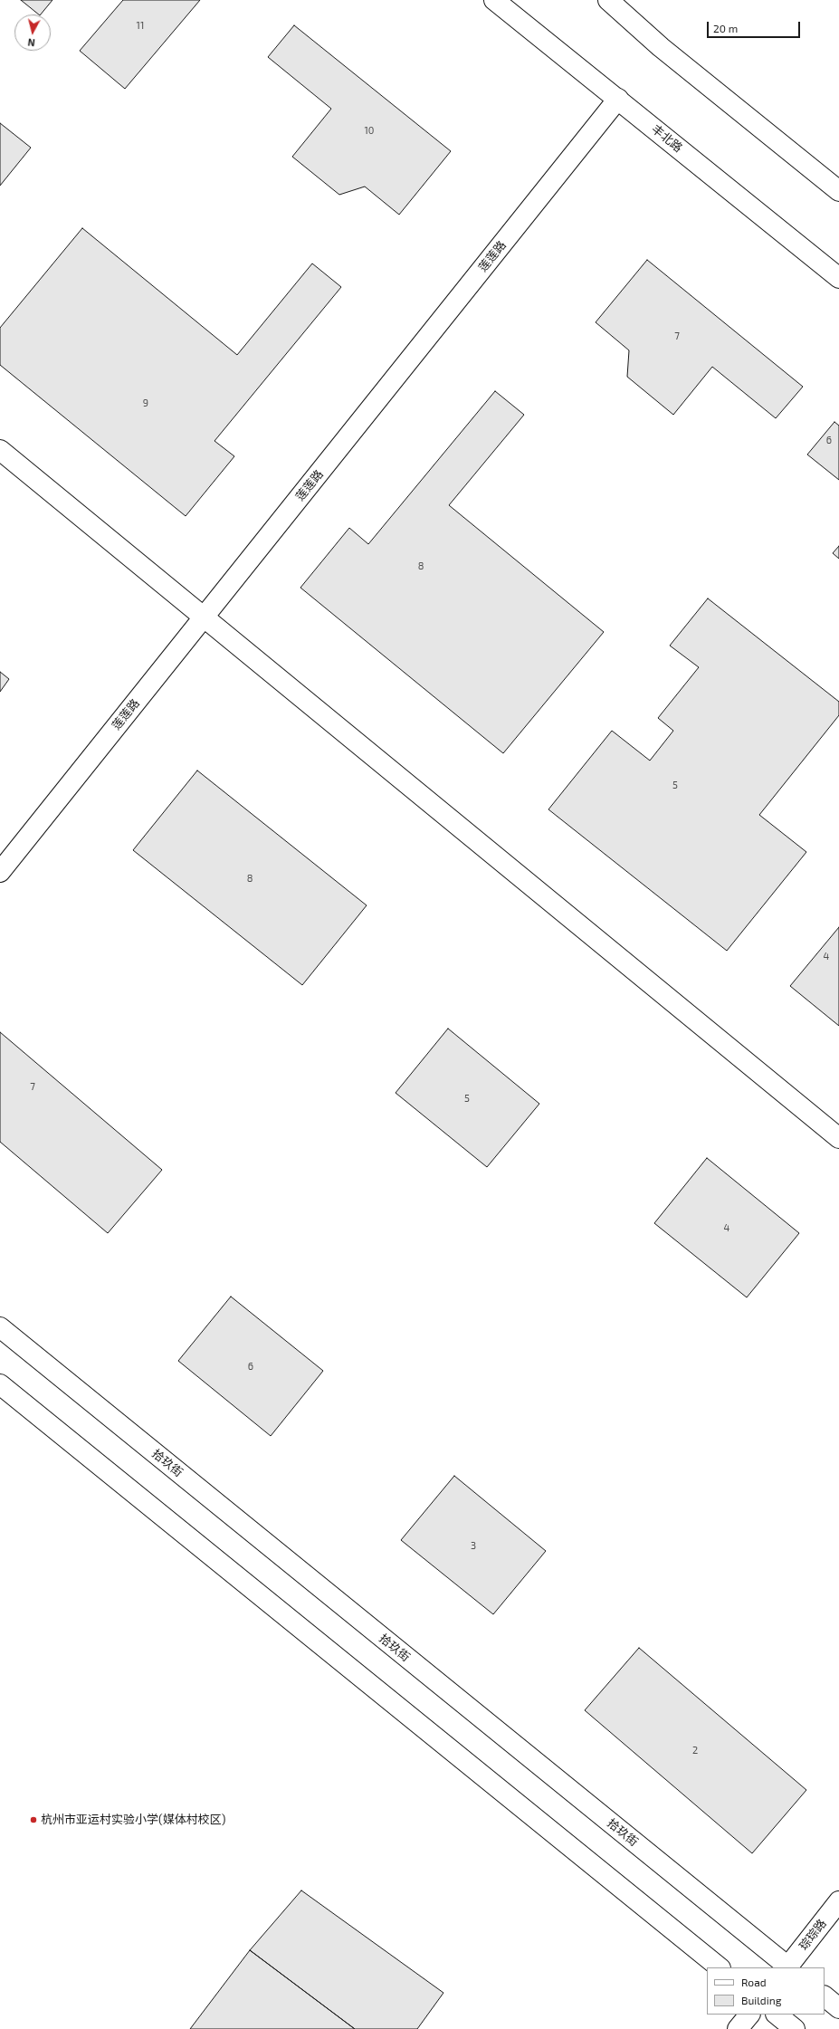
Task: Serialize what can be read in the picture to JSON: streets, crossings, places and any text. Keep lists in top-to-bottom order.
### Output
{
  "streets": {
    "main road": [
      "丰北路",
      "莲莲路",
      "拾玖街",
      "琮琮路"
    ]
  },
  "crossings": [
    ["丰北路", "莲莲路"],
    ["拾玖街", "琮琮路"]
  ],
  "places": ["杭州市亚运村实验小学(媒体村校区)"],
  "house_numbers": [
    "11",
    "10",
    "7",
    "9",
    "6",
    "8",
    "5",
    "8",
    "4",
    "7",
    "5",
    "4",
    "6",
    "3",
    "2"
  ],
  "legend": ["Road", "Building"],
  "scale_bar": "20 m",
  "north": "bottom"
}
